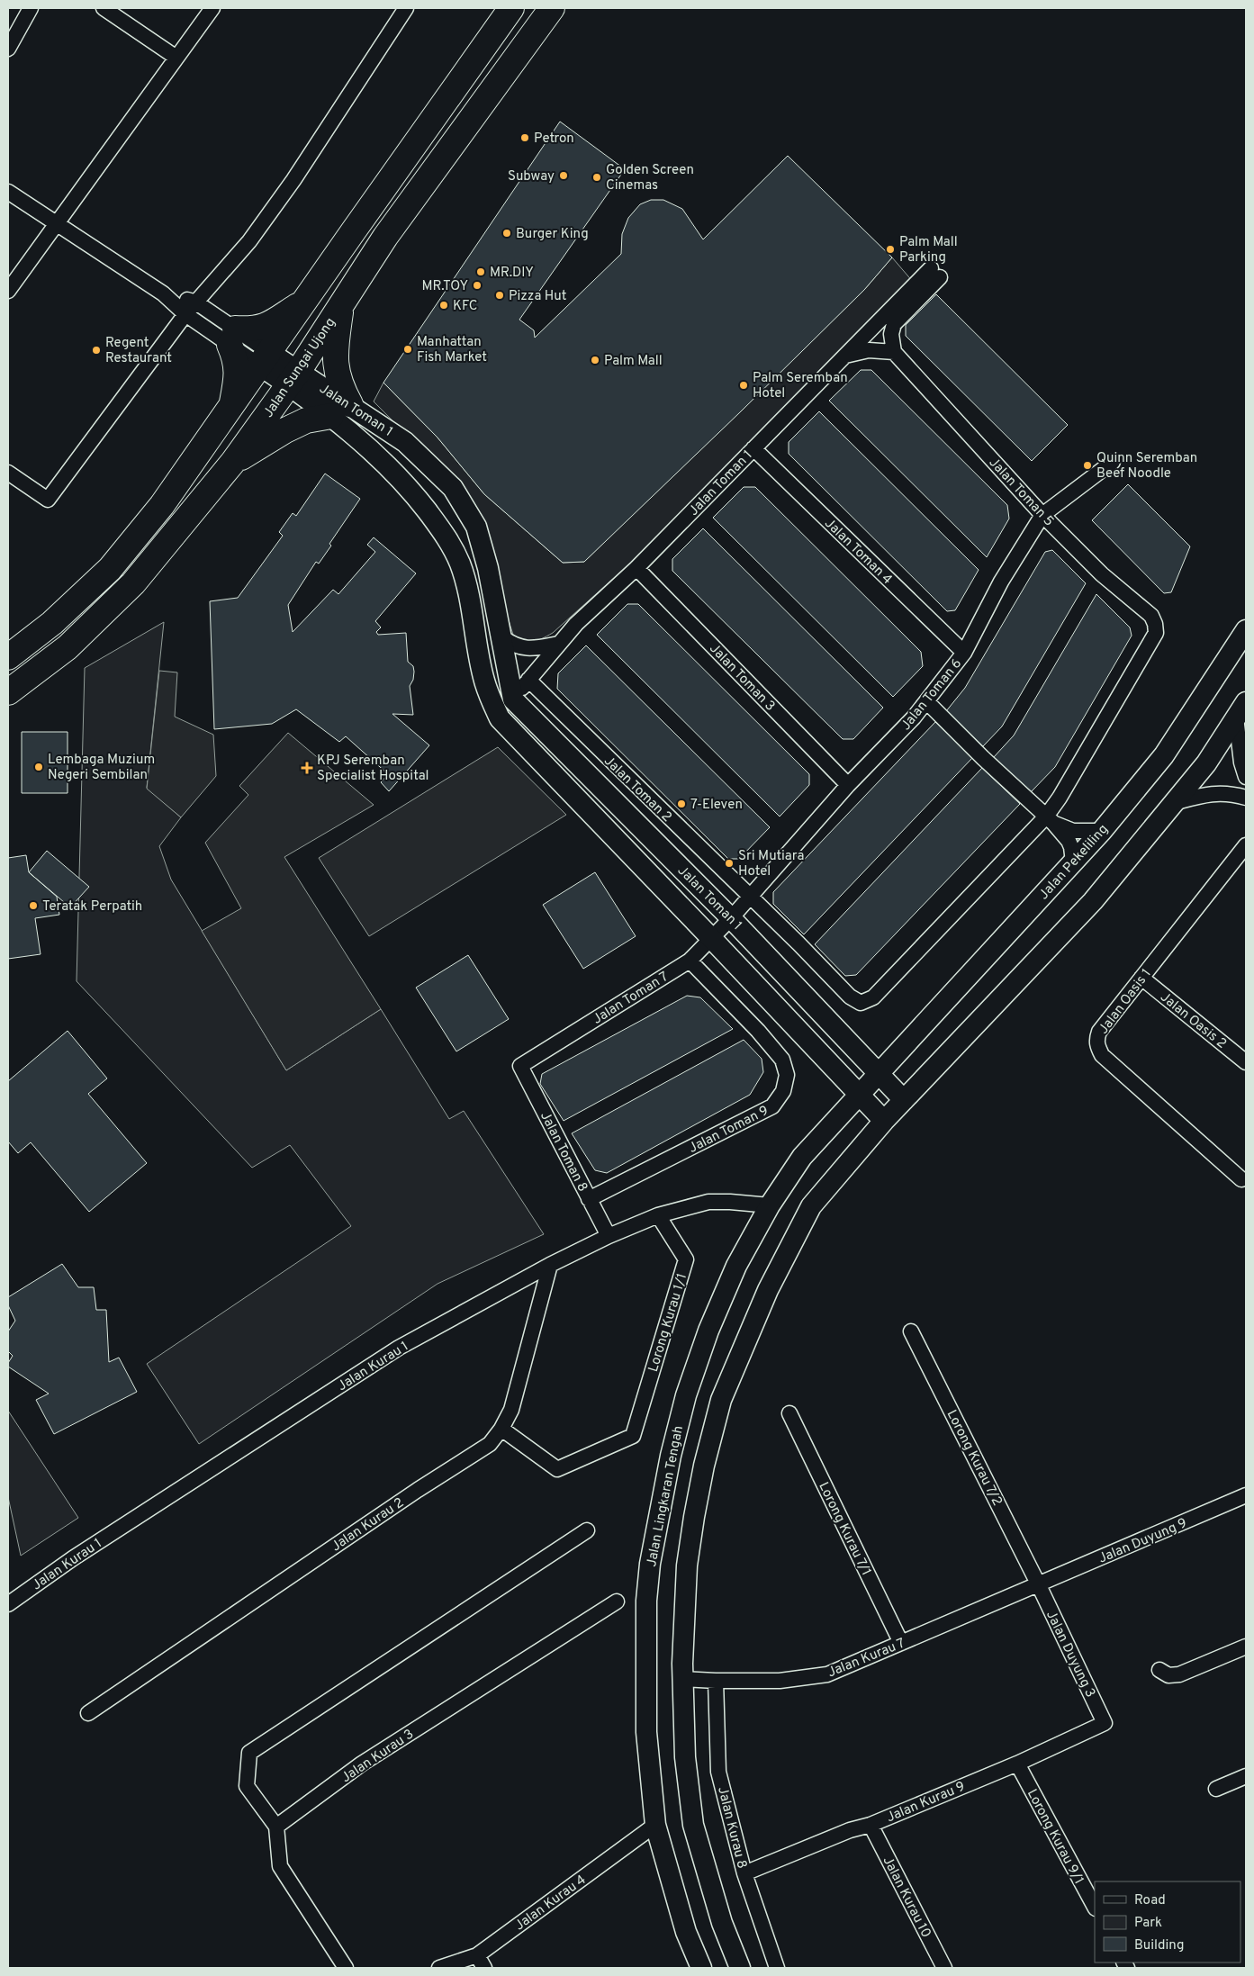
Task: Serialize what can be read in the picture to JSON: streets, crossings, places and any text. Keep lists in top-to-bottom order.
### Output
{
  "streets": {
    "highway": ["Jalan Sungai Ujong"],
    "street": [
      "Jalan Toman 1",
      "Jalan Toman 5",
      "Jalan Toman 4",
      "Jalan Toman 3",
      "Jalan Toman 6",
      "Jalan Toman 2",
      "Jalan Pekeliling",
      "Jalan Toman 7",
      "Jalan Oasis 1",
      "Jalan Oasis 2",
      "Jalan Toman 9",
      "Jalan Toman 8",
      "Lorong Kurau 1/1",
      "Jalan Kurau 1",
      "Lorong Kurau 7/2",
      "Jalan Lingkaran Tengah",
      "Jalan Kurau 2",
      "Lorong Kurau 7/1",
      "Jalan Duyung 9",
      "Jalan Duyung 3",
      "Jalan Kurau 7",
      "Jalan Kurau 3",
      "Jalan Kurau 9",
      "Jalan Kurau 8",
      "Lorong Kurau 9/1",
      "Jalan Kurau 10",
      "Jalan Kurau 4"
    ]
  },
  "crossings": [
    ["Jalan Sungai Ujong", "Jalan Toman 1"],
    ["Jalan Toman 1", "Jalan Toman 5"],
    ["Jalan Toman 1", "Jalan Toman 4"],
    ["Jalan Toman 1", "Jalan Toman 3"],
    ["Jalan Toman 1", "Jalan Toman 6"],
    ["Jalan Toman 1", "Jalan Toman 2"],
    ["Jalan Toman 1", "Jalan Pekeliling"],
    ["Jalan Toman 1", "Jalan Toman 7"],
    ["Jalan Toman 1", "Jalan Lingkaran Tengah"],
    ["Jalan Toman 5", "Jalan Toman 6"],
    ["Jalan Toman 5", "Jalan Toman 2"],
    ["Jalan Toman 4", "Jalan Toman 6"],
    ["Jalan Toman 3", "Jalan Toman 6"],
    ["Jalan Toman 6", "Jalan Toman 2"],
    ["Jalan Toman 6", "Jalan Toman 7"],
    ["Jalan Pekeliling", "Jalan Lingkaran Tengah"],
    ["Jalan Toman 7", "Jalan Toman 9"],
    ["Jalan Toman 7", "Jalan Toman 8"],
    ["Jalan Oasis 1", "Jalan Oasis 2"],
    ["Jalan Toman 9", "Jalan Toman 8"],
    ["Jalan Toman 8", "Jalan Kurau 1"],
    ["Lorong Kurau 1/1", "Jalan Kurau 1"],
    ["Lorong Kurau 1/1", "Jalan Kurau 2"],
    ["Jalan Kurau 1", "Jalan Lingkaran Tengah"],
    ["Jalan Kurau 1", "Jalan Kurau 2"],
    ["Lorong Kurau 7/2", "Jalan Duyung 9"],
    ["Lorong Kurau 7/2", "Jalan Duyung 3"],
    ["Lorong Kurau 7/2", "Jalan Kurau 7"],
    ["Jalan Lingkaran Tengah", "Jalan Kurau 4"],
    ["Lorong Kurau 7/1", "Jalan Kurau 7"],
    ["Jalan Duyung 9", "Jalan Duyung 3"],
    ["Jalan Duyung 9", "Jalan Kurau 7"],
    ["Jalan Duyung 3", "Jalan Kurau 7"],
    ["Jalan Duyung 3", "Jalan Kurau 9"],
    ["Jalan Kurau 7", "Jalan Kurau 8"],
    ["Jalan Kurau 9", "Jalan Kurau 8"],
    ["Jalan Kurau 9", "Lorong Kurau 9/1"],
    ["Jalan Kurau 9", "Jalan Kurau 10"]
  ],
  "places": {
    "other": [
      "Petron",
      "Subway",
      "Golden Screen Cinemas",
      "Burger King",
      "Palm Mall Parking",
      "MR.DIY",
      "MR.TOY",
      "Pizza Hut",
      "KFC",
      "Manhattan Fish Market",
      "Regent Restaurant",
      "Palm Mall",
      "Palm Seremban Hotel",
      "Quinn Seremban Beef Noodle",
      "Lembaga Muzium Negeri Sembilan",
      "7-Eleven",
      "Sri Mutiara Hotel",
      "Teratak Perpatih"
    ],
    "health": ["KPJ Seremban Specialist Hospital"]
  },
  "legend": ["Road", "Park", "Building"]
}
